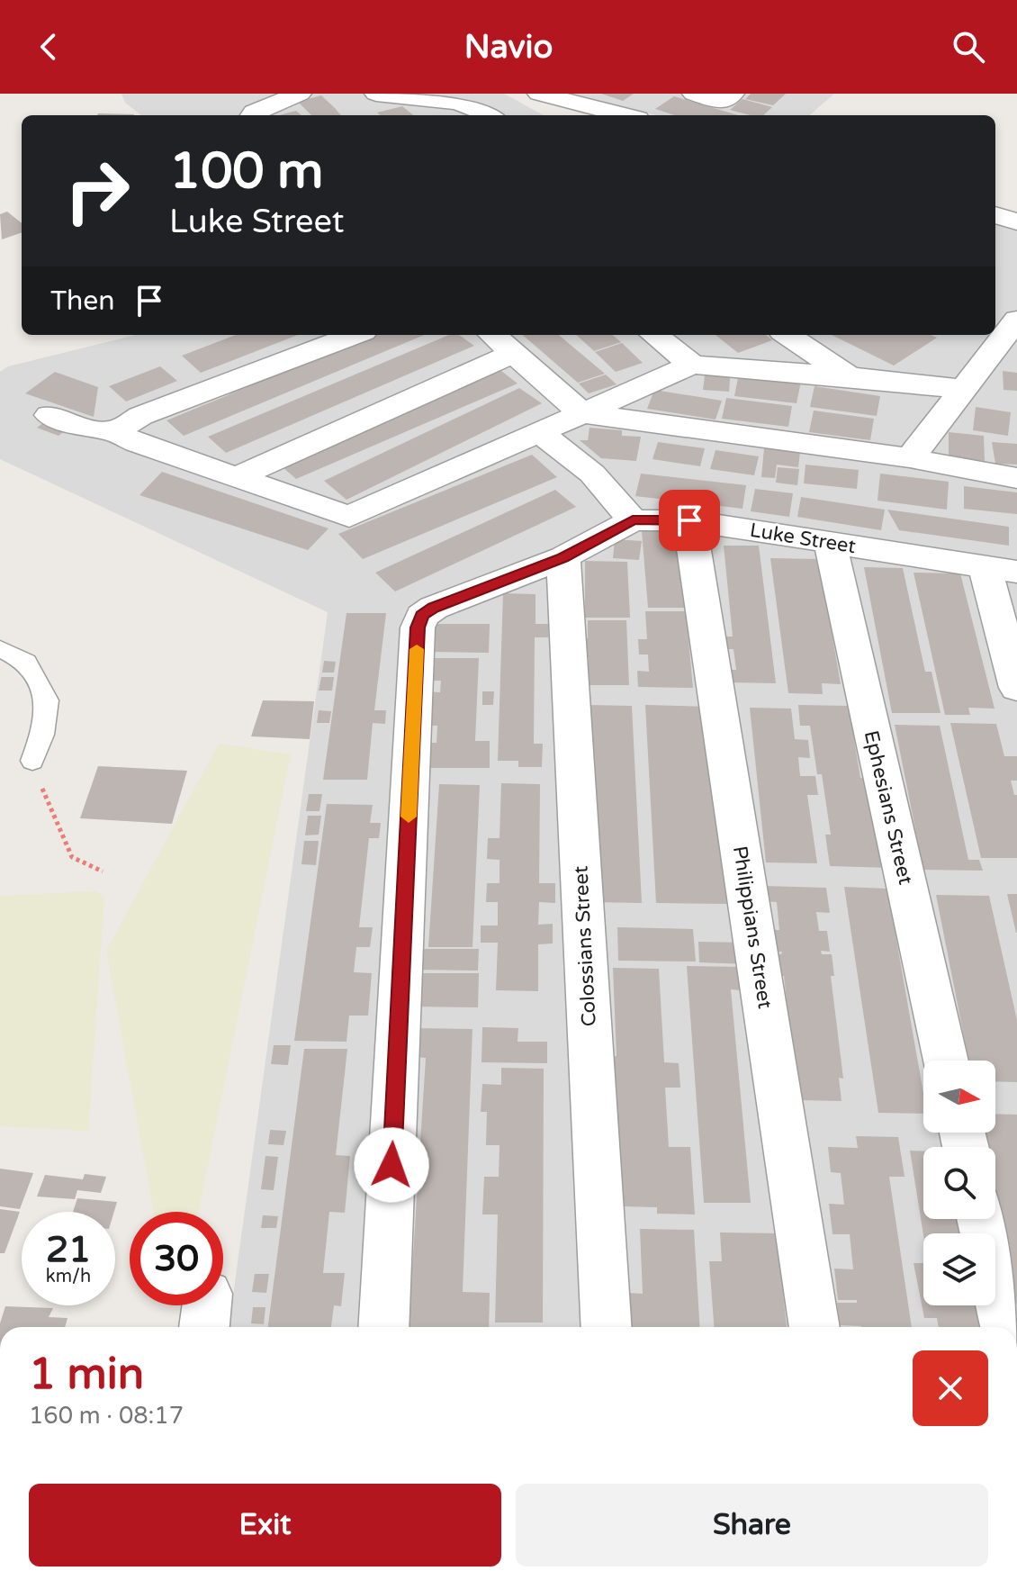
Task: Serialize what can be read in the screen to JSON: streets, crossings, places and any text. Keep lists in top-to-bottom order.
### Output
{
  "streets": {
    "street": [
      "Luke Street",
      "Ephesians Street",
      "Philippians Street",
      "Colossians Street"
    ]
  },
  "crossings": [
    ["Luke Street", "Ephesians Street"],
    ["Luke Street", "Philippians Street"],
    ["Luke Street", "Colossians Street"]
  ],
  "north": "right",
  "page": {
    "header": "Navio",
    "turn": ["100 m", "Luke Street"],
    "then": "Then",
    "speed": "21 km/h",
    "limit": "30",
    "heading": ["1 min", "160 m · 08:17"],
    "buttons": ["Exit", "Share"]
  }
}
